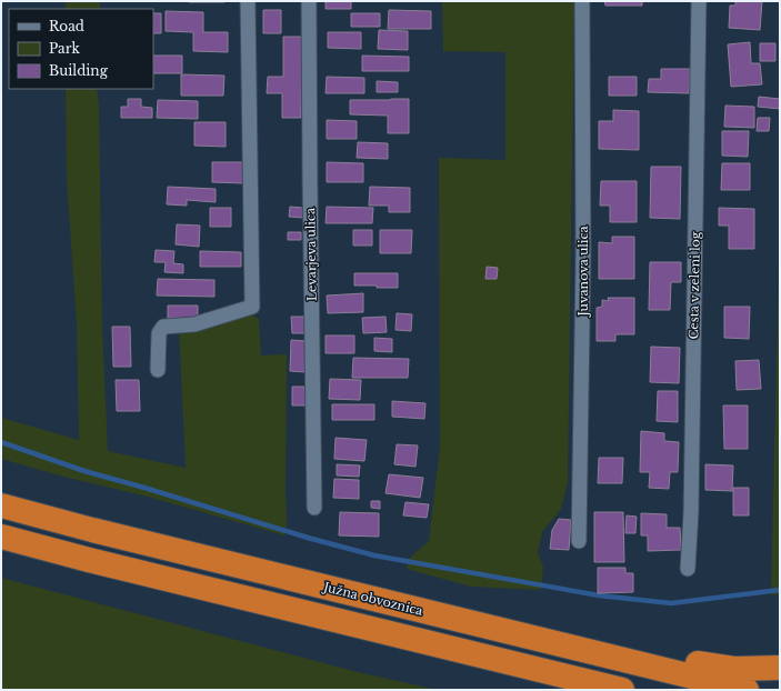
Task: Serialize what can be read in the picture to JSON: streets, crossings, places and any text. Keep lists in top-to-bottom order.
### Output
{
  "streets": {
    "highway": ["Južna obvoznica"],
    "street": ["Levarjeva ulica", "Juvanova ulica", "Cesta v zeleni log"]
  },
  "legend": ["Road", "Park", "Building"]
}
